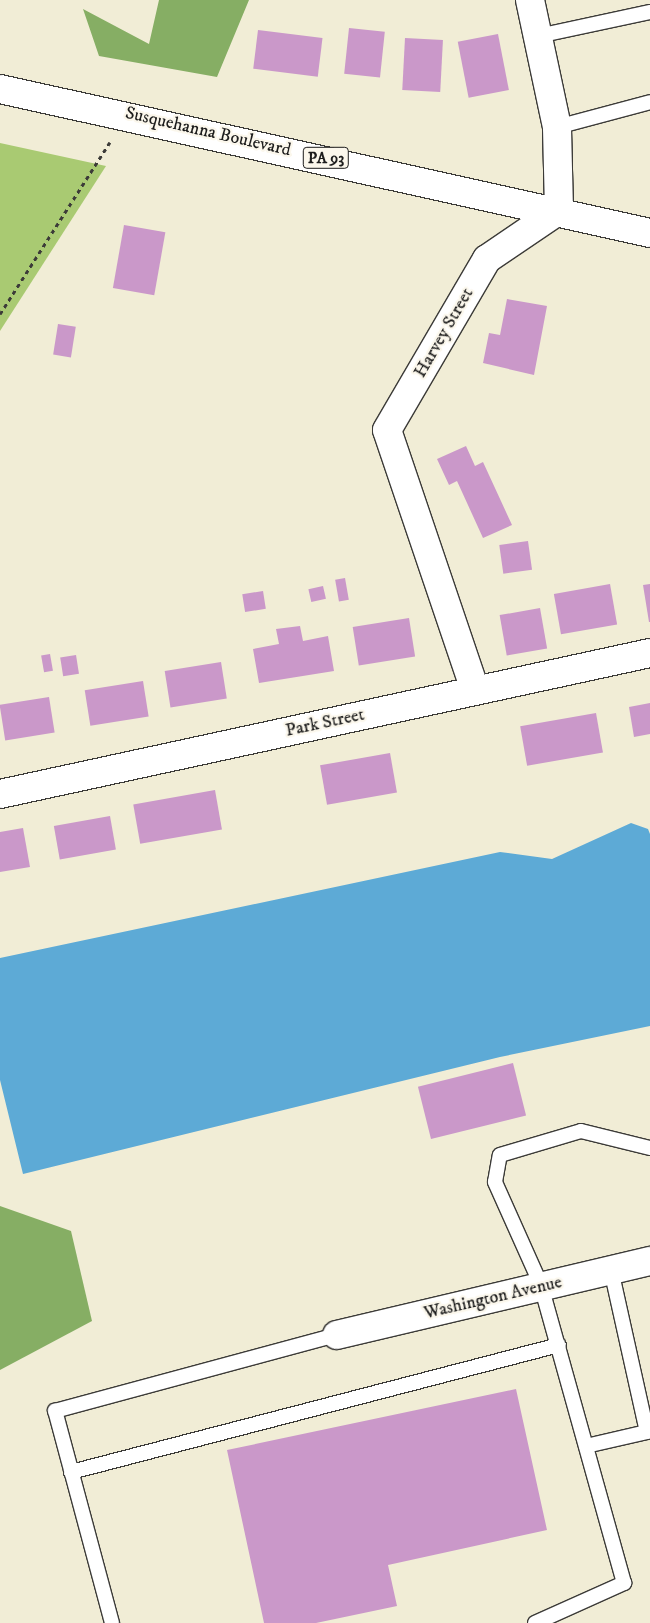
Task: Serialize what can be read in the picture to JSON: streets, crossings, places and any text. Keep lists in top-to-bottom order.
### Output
{
  "streets": {
    "main road": [
      "Susquehanna Boulevard",
      "PA 93",
      "Harvey Street",
      "Park Street",
      "Washington Avenue"
    ]
  },
  "crossings": [
    ["Susquehanna Boulevard", "Harvey Street"],
    ["Harvey Street", "Park Street"]
  ]
}
